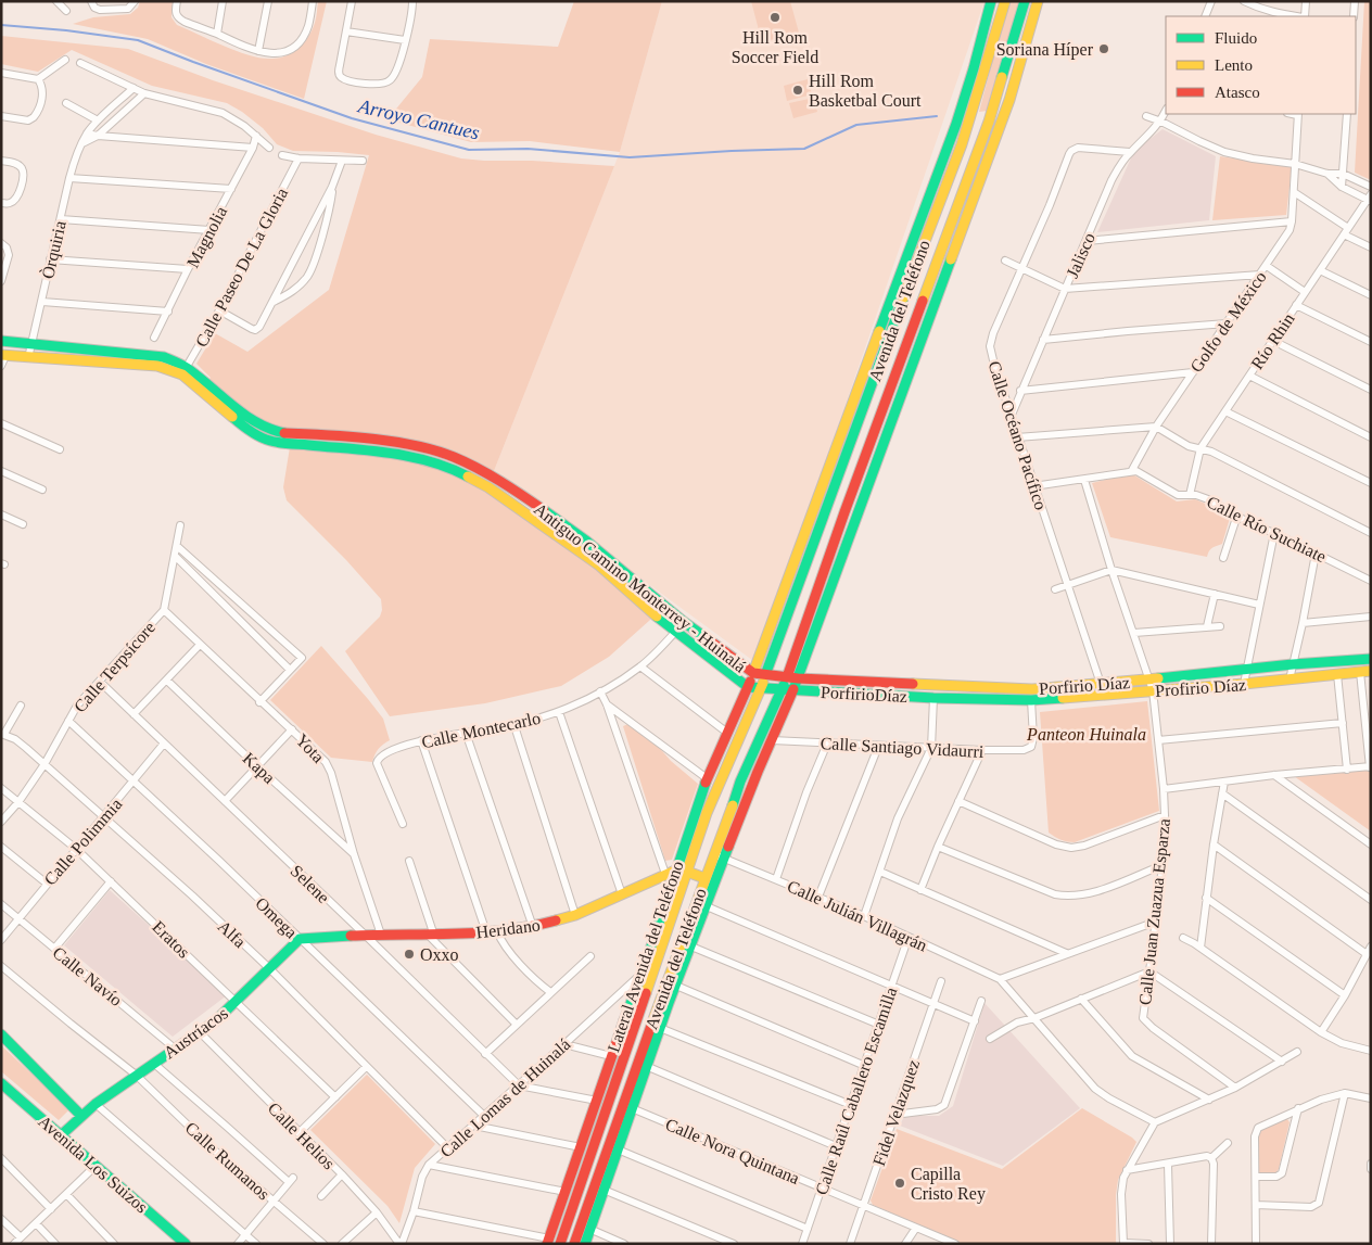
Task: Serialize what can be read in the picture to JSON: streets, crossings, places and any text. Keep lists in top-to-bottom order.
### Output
{
  "streets": {
    "street": [
      "Magnolia",
      "Òrquiria",
      "Jalisco",
      "Calle Paseo De La Gloria",
      "Avenida del Teléfono",
      "Golfo de México",
      "Río Rhin",
      "Calle Océano Pacífico",
      "Calle Río Suchiate",
      "Antiguo Camino Monterrey - Huinalá",
      "Calle Terpsícore",
      "Porfirio Díaz",
      "Profirio Díaz",
      "PorfirioDíaz",
      "Calle Montecarlo",
      "Calle Santiago Vidaurri",
      "Yota",
      "Kapa",
      "Calle Polimmia",
      "Selene",
      "Calle Juan Zuazua Esparza",
      "Calle Julián Villagrán",
      "Omega",
      "Heridano",
      "Alfa",
      "Eratos",
      "Lateral Avenida del Teléfono",
      "Calle Navío",
      "Austríacos",
      "Calle Raúl Caballero Escamilla",
      "Calle Lomas de Huinalá",
      "Fidel Velazquez",
      "Calle Helios",
      "Calle Nora Quintana",
      "Calle Rumanos",
      "Avenida Los Suizos"
    ]
  },
  "crossings": [
    ["Òrquiria", "Antiguo Camino Monterrey - Huinalá"],
    ["Jalisco", "Calle Océano Pacífico"],
    ["Calle Paseo De La Gloria", "Antiguo Camino Monterrey - Huinalá"],
    ["Avenida del Teléfono", "Antiguo Camino Monterrey - Huinalá"],
    ["Avenida del Teléfono", "PorfirioDíaz"],
    ["Avenida del Teléfono", "Calle Julián Villagrán"],
    ["Golfo de México", "Calle Río Suchiate"],
    ["Río Rhin", "Calle Río Suchiate"],
    ["Calle Océano Pacífico", "Porfirio Díaz"],
    ["Calle Océano Pacífico", "Profirio Díaz"],
    ["Antiguo Camino Monterrey - Huinalá", "Porfirio Díaz"],
    ["Antiguo Camino Monterrey - Huinalá", "PorfirioDíaz"],
    ["Antiguo Camino Monterrey - Huinalá", "Calle Montecarlo"],
    ["Antiguo Camino Monterrey - Huinalá", "Lateral Avenida del Teléfono"],
    ["Calle Terpsícore", "Yota"],
    ["Calle Terpsícore", "Selene"],
    ["Calle Terpsícore", "Omega"],
    ["Calle Terpsícore", "Alfa"],
    ["Calle Terpsícore", "Eratos"],
    ["Porfirio Díaz", "Profirio Díaz"],
    ["Porfirio Díaz", "Calle Juan Zuazua Esparza"],
    ["Profirio Díaz", "PorfirioDíaz"],
    ["Profirio Díaz", "Calle Santiago Vidaurri"],
    ["Profirio Díaz", "Calle Juan Zuazua Esparza"],
    ["PorfirioDíaz", "Lateral Avenida del Teléfono"],
    ["Yota", "Kapa"],
    ["Yota", "Heridano"],
    ["Calle Polimmia", "Selene"],
    ["Calle Polimmia", "Omega"],
    ["Calle Polimmia", "Alfa"],
    ["Calle Polimmia", "Eratos"],
    ["Calle Polimmia", "Calle Navío"],
    ["Selene", "Heridano"],
    ["Selene", "Calle Lomas de Huinalá"],
    ["Calle Julián Villagrán", "Calle Raúl Caballero Escamilla"],
    ["Omega", "Heridano"],
    ["Omega", "Austríacos"],
    ["Omega", "Calle Lomas de Huinalá"],
    ["Heridano", "Lateral Avenida del Teléfono"],
    ["Heridano", "Austríacos"],
    ["Alfa", "Austríacos"],
    ["Alfa", "Calle Lomas de Huinalá"],
    ["Eratos", "Austríacos"],
    ["Lateral Avenida del Teléfono", "Calle Lomas de Huinalá"],
    ["Calle Navío", "Austríacos"],
    ["Austríacos", "Calle Helios"],
    ["Austríacos", "Calle Rumanos"],
    ["Austríacos", "Avenida Los Suizos"],
    ["Calle Raúl Caballero Escamilla", "Calle Nora Quintana"],
    ["Calle Lomas de Huinalá", "Calle Helios"],
    ["Fidel Velazquez", "Calle Nora Quintana"]
  ],
  "water": ["Arroyo Cantues"],
  "parks": ["Panteon Huinala"],
  "places": [
    "Hill Rom Soccer Field",
    "Soriana Híper",
    "Hill Rom Basketbal Court",
    "Oxxo",
    "Capilla Cristo Rey"
  ],
  "legend": ["Fluido", "Lento", "Atasco"]
}
